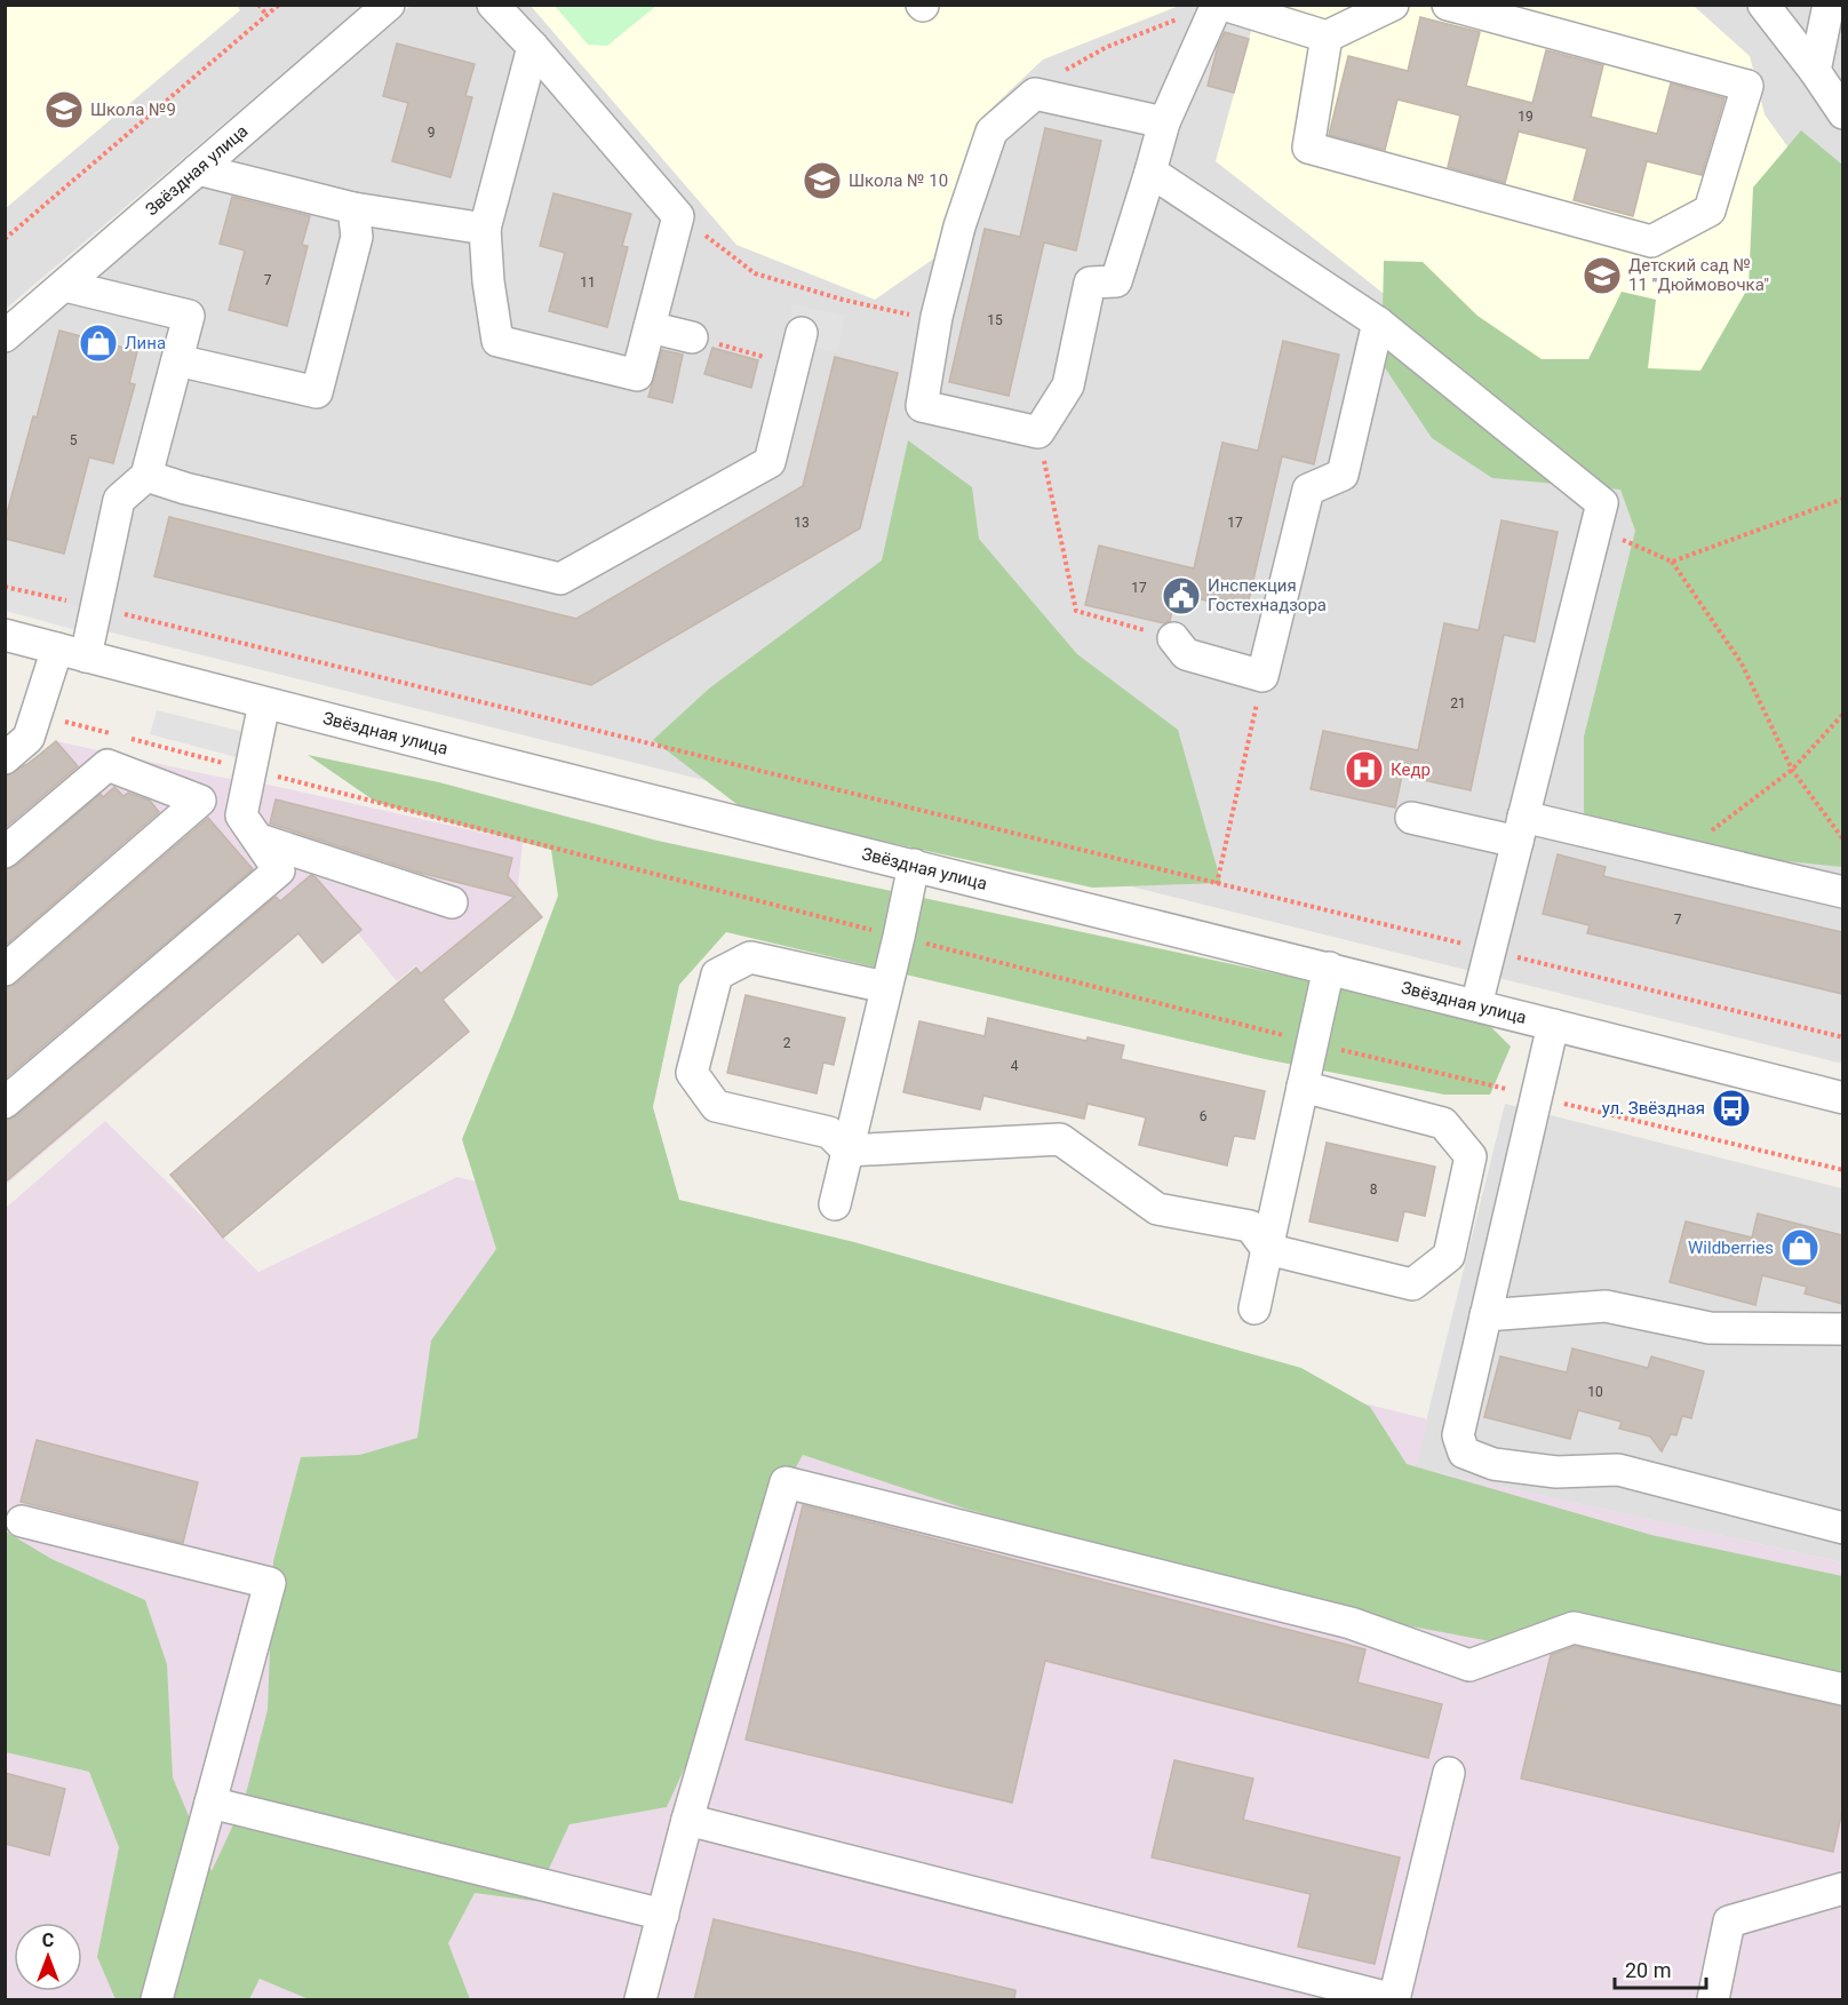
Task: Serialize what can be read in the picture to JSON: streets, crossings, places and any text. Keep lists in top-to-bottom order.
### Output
{
  "streets": {
    "street": ["Звёздная улица"]
  },
  "places": {
    "school or university": ["Школа №9", "Школа № 10", "Детский сад № 11 \"Дюймовочка\""],
    "shop": ["Лина", "Wildberries"],
    "public building": ["Инспекция Гостехнадзора"],
    "hospital": ["Кедр"],
    "bus stop": ["ул. Звёздная"]
  },
  "house_numbers": [
    "19",
    "9",
    "7",
    "11",
    "15",
    "5",
    "13",
    "17",
    "17",
    "21",
    "7",
    "2",
    "4",
    "6",
    "8",
    "10"
  ],
  "scale_bar": "20 m",
  "north": "top"
}
